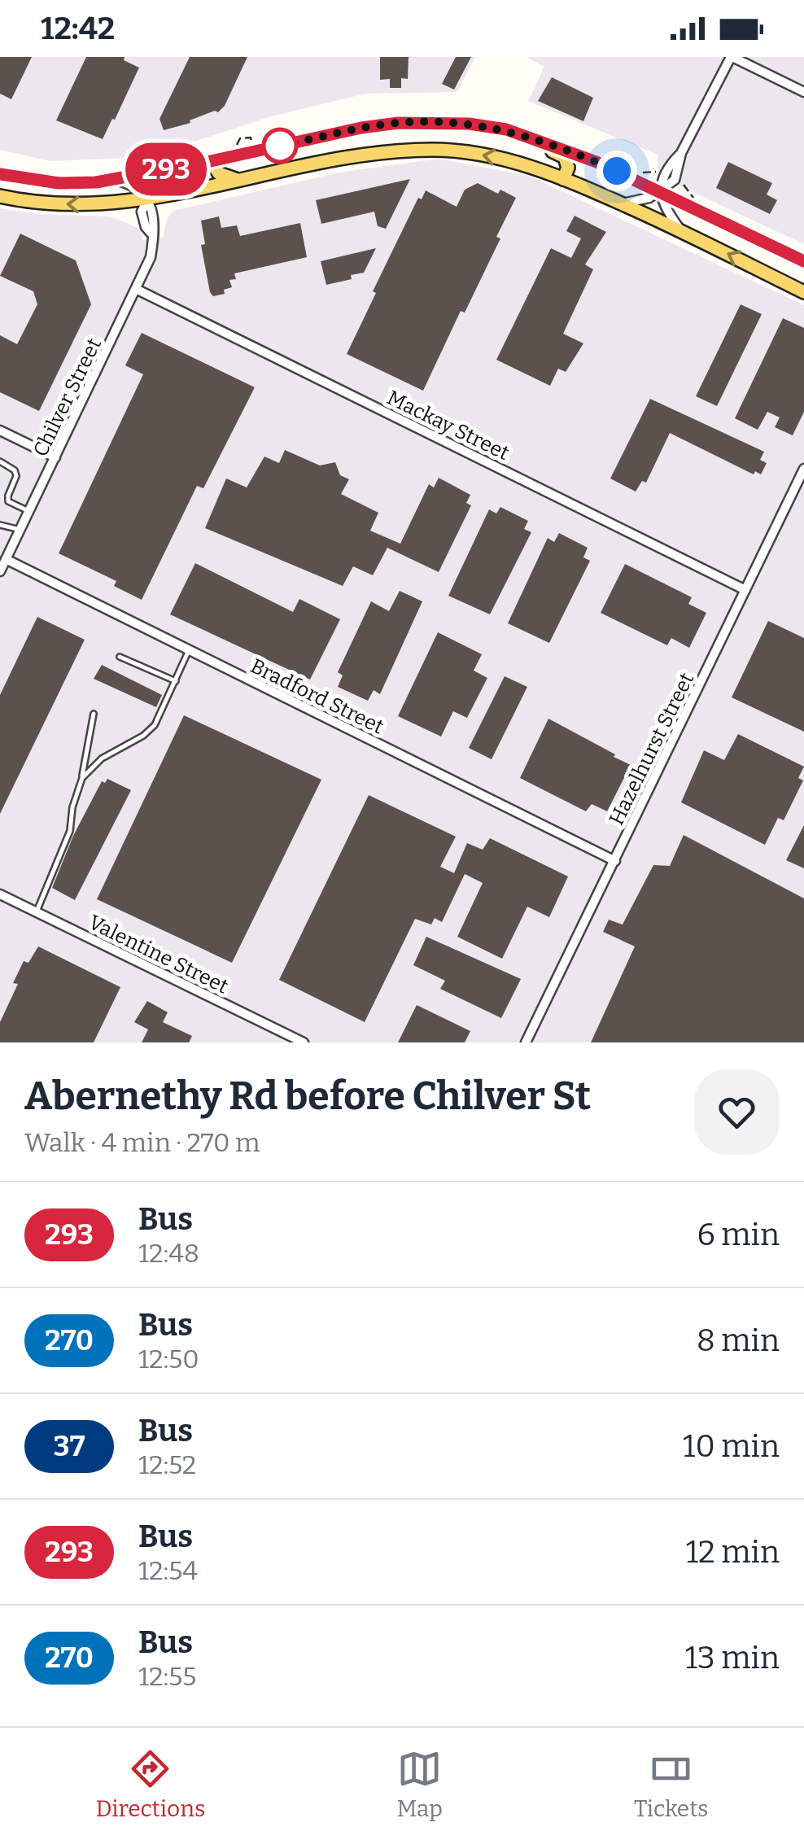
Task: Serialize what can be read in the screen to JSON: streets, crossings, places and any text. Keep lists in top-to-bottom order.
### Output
{
  "streets": {
    "street": [
      "Chilver Street",
      "Mackay Street",
      "Bradford Street",
      "Hazelhurst Street",
      "Valentine Street"
    ]
  },
  "crossings": [
    ["Chilver Street", "Mackay Street"],
    ["Chilver Street", "Bradford Street"],
    ["Mackay Street", "Hazelhurst Street"],
    ["Bradford Street", "Hazelhurst Street"]
  ],
  "lines": ["bus line 293"],
  "page": {
    "status": "12:42",
    "on_map": "293",
    "heading": ["Abernethy Rd before Chilver St", "Walk · 4 min · 270 m"],
    "list": [
      {
        "mark": "293",
        "name": "Bus",
        "note": "12:48",
        "value": "6 min"
      },
      {
        "mark": "270",
        "name": "Bus",
        "note": "12:50",
        "value": "8 min"
      },
      {
        "mark": "37",
        "name": "Bus",
        "note": "12:52",
        "value": "10 min"
      },
      {
        "mark": "293",
        "name": "Bus",
        "note": "12:54",
        "value": "12 min"
      },
      {
        "mark": "270",
        "name": "Bus",
        "note": "12:55",
        "value": "13 min"
      }
    ],
    "tabs": ["Directions", "Map", "Tickets"]
  }
}
